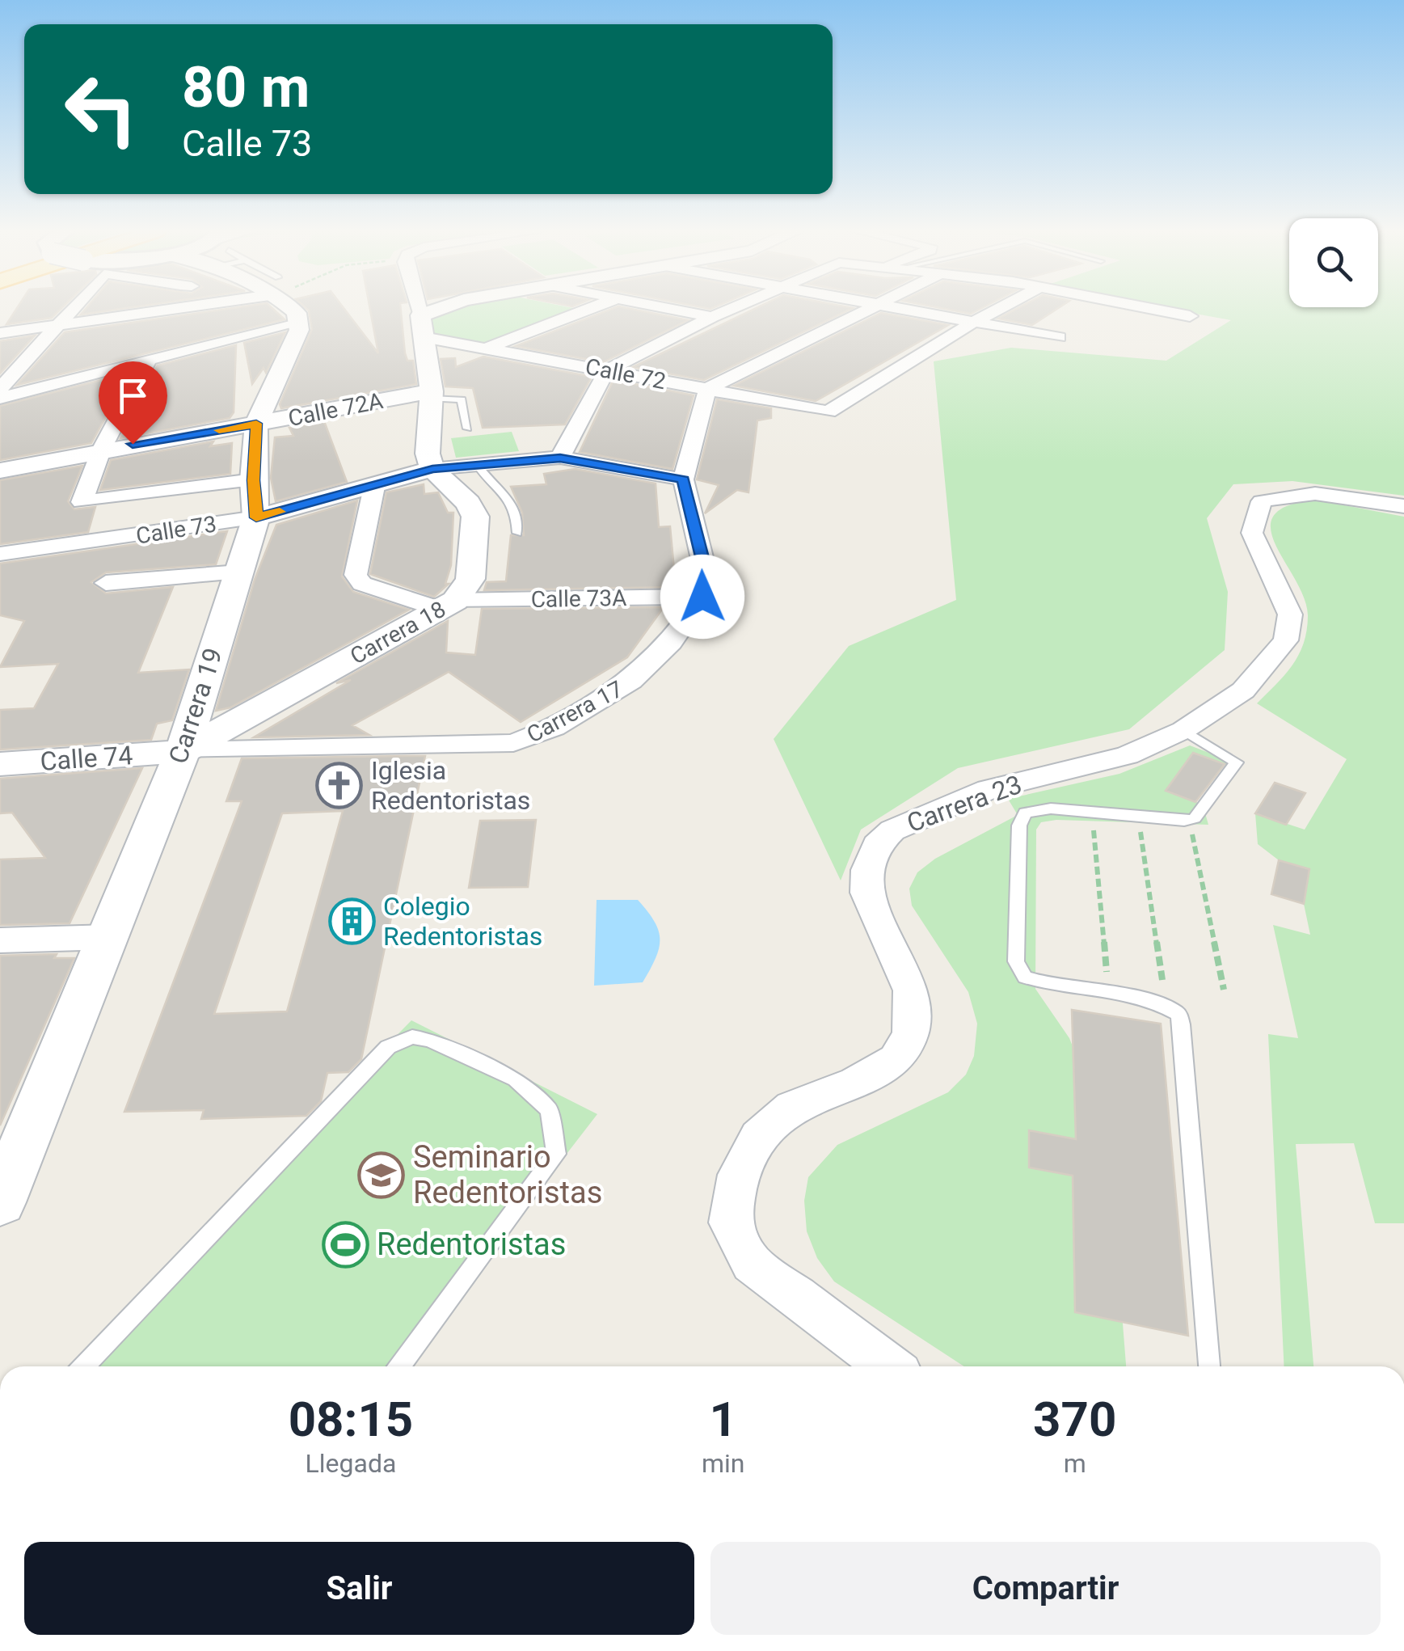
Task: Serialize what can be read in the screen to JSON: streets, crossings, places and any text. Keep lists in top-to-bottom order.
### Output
{
  "streets": {
    "street": [
      "Calle 72",
      "Calle 72A",
      "Calle 73",
      "Calle 73A",
      "Carrera 18",
      "Carrera 19",
      "Carrera 17",
      "Calle 74",
      "Carrera 23"
    ]
  },
  "crossings": [
    ["Calle 72A", "Carrera 19"],
    ["Calle 73", "Calle 73A"],
    ["Calle 73", "Carrera 18"],
    ["Calle 73", "Carrera 19"],
    ["Calle 73A", "Carrera 18"],
    ["Calle 73A", "Carrera 17"],
    ["Carrera 18", "Carrera 19"],
    ["Carrera 18", "Calle 74"],
    ["Carrera 19", "Calle 74"],
    ["Carrera 17", "Calle 74"]
  ],
  "places": {
    "church": ["Iglesia Redentoristas"],
    "building": ["Colegio Redentoristas"],
    "school or university": ["Seminario Redentoristas"],
    "sports": ["Redentoristas"]
  },
  "page": {
    "turn": ["80 m", "Calle 73"],
    "eta": [
      "08:15",
      "Llegada",
      "1",
      "min",
      "370",
      "m"
    ],
    "buttons": ["Salir", "Compartir"]
  }
}
